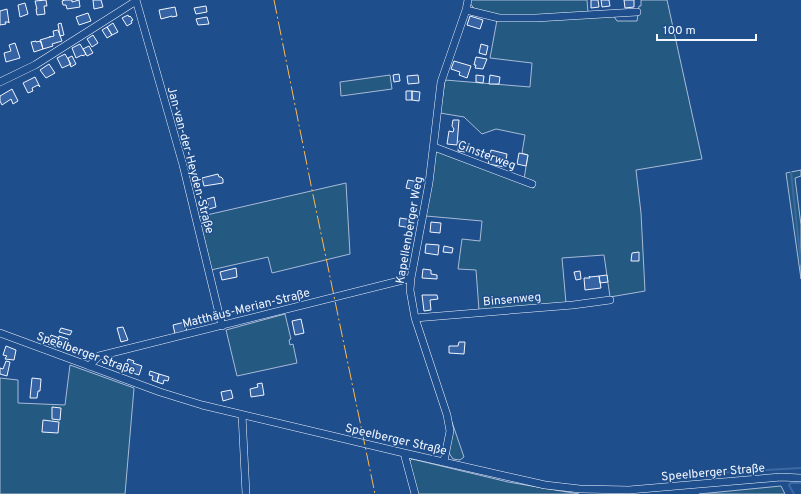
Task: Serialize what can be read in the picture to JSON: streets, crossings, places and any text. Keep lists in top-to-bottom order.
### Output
{
  "streets": {
    "street": [
      "Ginsterweg",
      "Jan-van-der-Heyden-Straße",
      "Kapellenberger Weg",
      "Binsenweg",
      "Matthäus-Merian-Straße",
      "Speelberger Straße"
    ]
  },
  "crossings": [
    ["Ginsterweg", "Kapellenberger Weg"],
    ["Jan-van-der-Heyden-Straße", "Matthäus-Merian-Straße"],
    ["Kapellenberger Weg", "Binsenweg"],
    ["Kapellenberger Weg", "Matthäus-Merian-Straße"],
    ["Kapellenberger Weg", "Speelberger Straße"],
    ["Matthäus-Merian-Straße", "Speelberger Straße"]
  ],
  "scale_bar": "100 m"
}
